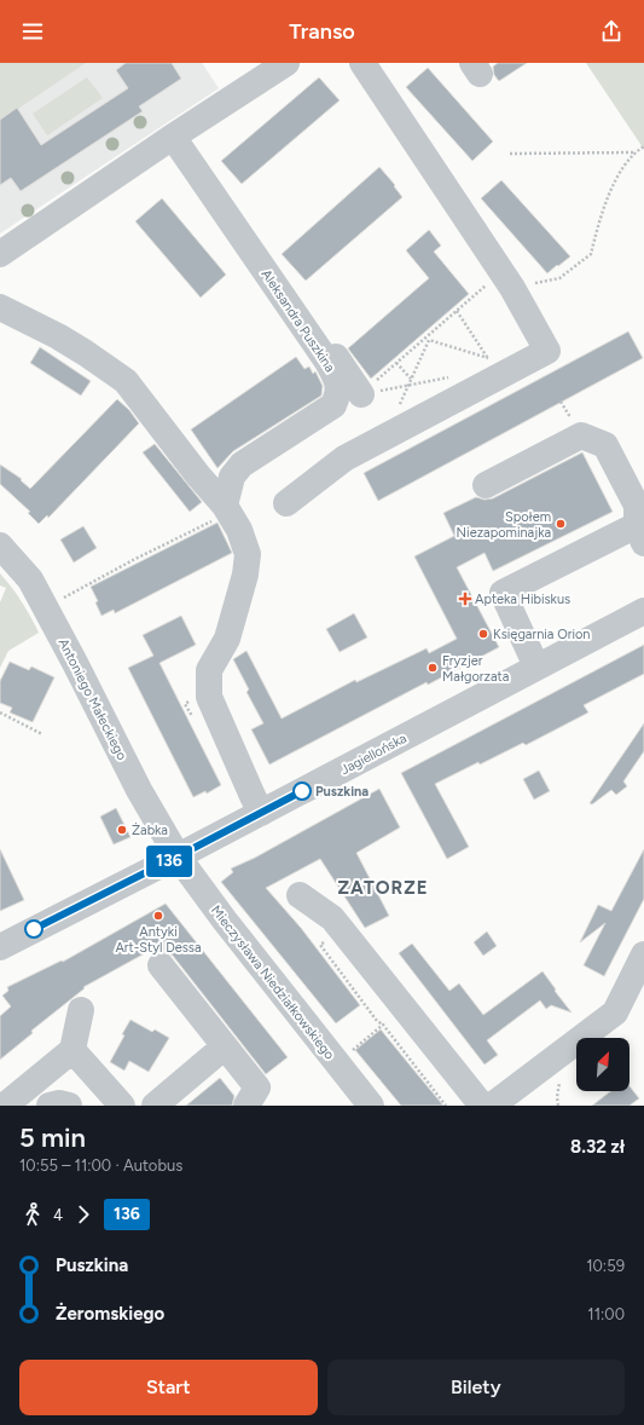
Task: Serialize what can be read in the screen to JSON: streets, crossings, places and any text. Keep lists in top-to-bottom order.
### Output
{
  "streets": {
    "street": [
      "Aleksandra Puszkina",
      "Antoniego Małeckiego",
      "Jagiellońska",
      "Mieczysława Niedziałkowskiego"
    ]
  },
  "crossings": [
    ["Antoniego Małeckiego", "Jagiellońska"],
    ["Antoniego Małeckiego", "Mieczysława Niedziałkowskiego"],
    ["Jagiellońska", "Mieczysława Niedziałkowskiego"]
  ],
  "districts": ["ZATORZE"],
  "places": {
    "other": [
      "Społem Niezapominajka",
      "Księgarnia Orion",
      "Fryzjer Małgorzata",
      "Puszkina",
      "Żabka",
      "Antyki Art-Styl Dessa"
    ],
    "health": ["Apteka Hibiskus"]
  },
  "lines": ["bus line 136"],
  "north": "top right",
  "page": {
    "header": "Transo",
    "on_map": "136",
    "heading": ["5 min", "10:55 – 11:00 · Autobus", "8.32 zł"],
    "legs": ["4", "136"],
    "list": [
      {
        "name": "Puszkina",
        "value": "10:59"
      },
      {
        "name": "Żeromskiego",
        "value": "11:00"
      }
    ],
    "buttons": ["Start", "Bilety"]
  }
}
